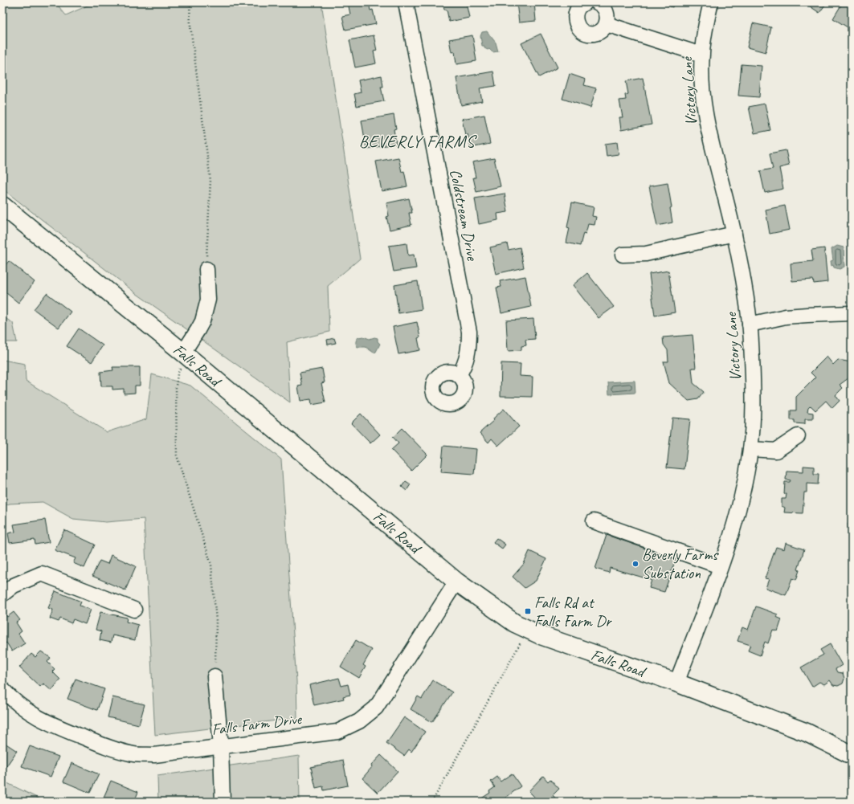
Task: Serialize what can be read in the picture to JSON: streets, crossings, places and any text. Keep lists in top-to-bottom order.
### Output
{
  "streets": {
    "main road": ["Falls Road"],
    "street": ["Victory Lane", "Coldstream Drive", "Falls Farm Drive"]
  },
  "crossings": [
    ["Victory Lane", "Falls Road"],
    ["Falls Road", "Falls Farm Drive"]
  ],
  "districts": ["BEVERLY FARMS"],
  "places": {
    "other": ["Beverly Farms Substation"],
    "transit": ["Falls Rd at Falls Farm Dr"]
  }
}
